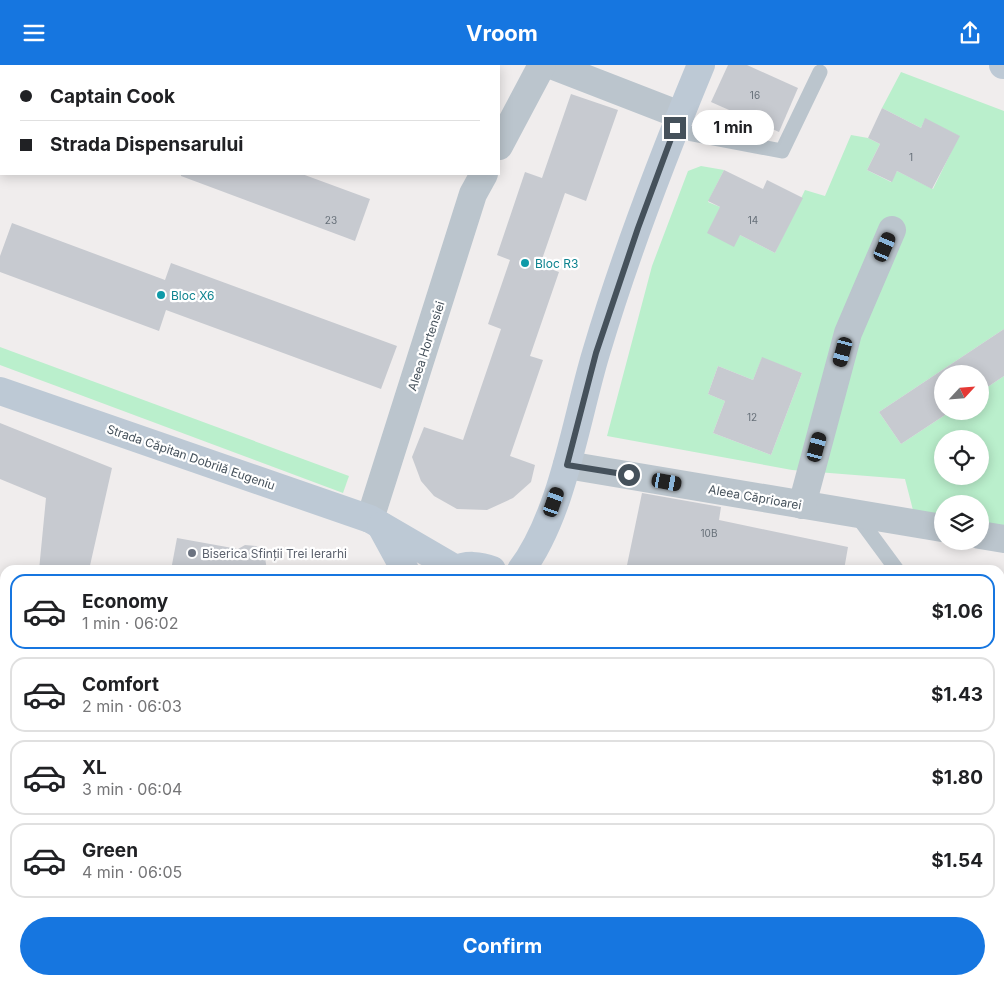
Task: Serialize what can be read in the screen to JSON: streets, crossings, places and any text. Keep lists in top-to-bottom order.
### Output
{
  "streets": {
    "street": ["Aleea Hortensiei", "Strada Căpitan Dobrilă Eugeniu", "Aleea Căprioarei"]
  },
  "crossings": [
    ["Aleea Hortensiei", "Strada Căpitan Dobrilă Eugeniu"]
  ],
  "places": ["Bloc R3", "Bloc X6", "Biserica Sfinții Trei Ierarhi"],
  "house_numbers": [
    "16",
    "1",
    "23",
    "14",
    "12",
    "10B"
  ],
  "north": "top right",
  "page": {
    "header": "Vroom",
    "banner": ["Captain Cook", "Strada Dispensarului"],
    "bubble": "1 min",
    "list": [
      {
        "name": "Economy",
        "note": "1 min · 06:02",
        "value": "$1.06"
      },
      {
        "name": "Comfort",
        "note": "2 min · 06:03",
        "value": "$1.43"
      },
      {
        "name": "XL",
        "note": "3 min · 06:04",
        "value": "$1.80"
      },
      {
        "name": "Green",
        "note": "4 min · 06:05",
        "value": "$1.54"
      }
    ],
    "buttons": "Confirm"
  }
}
